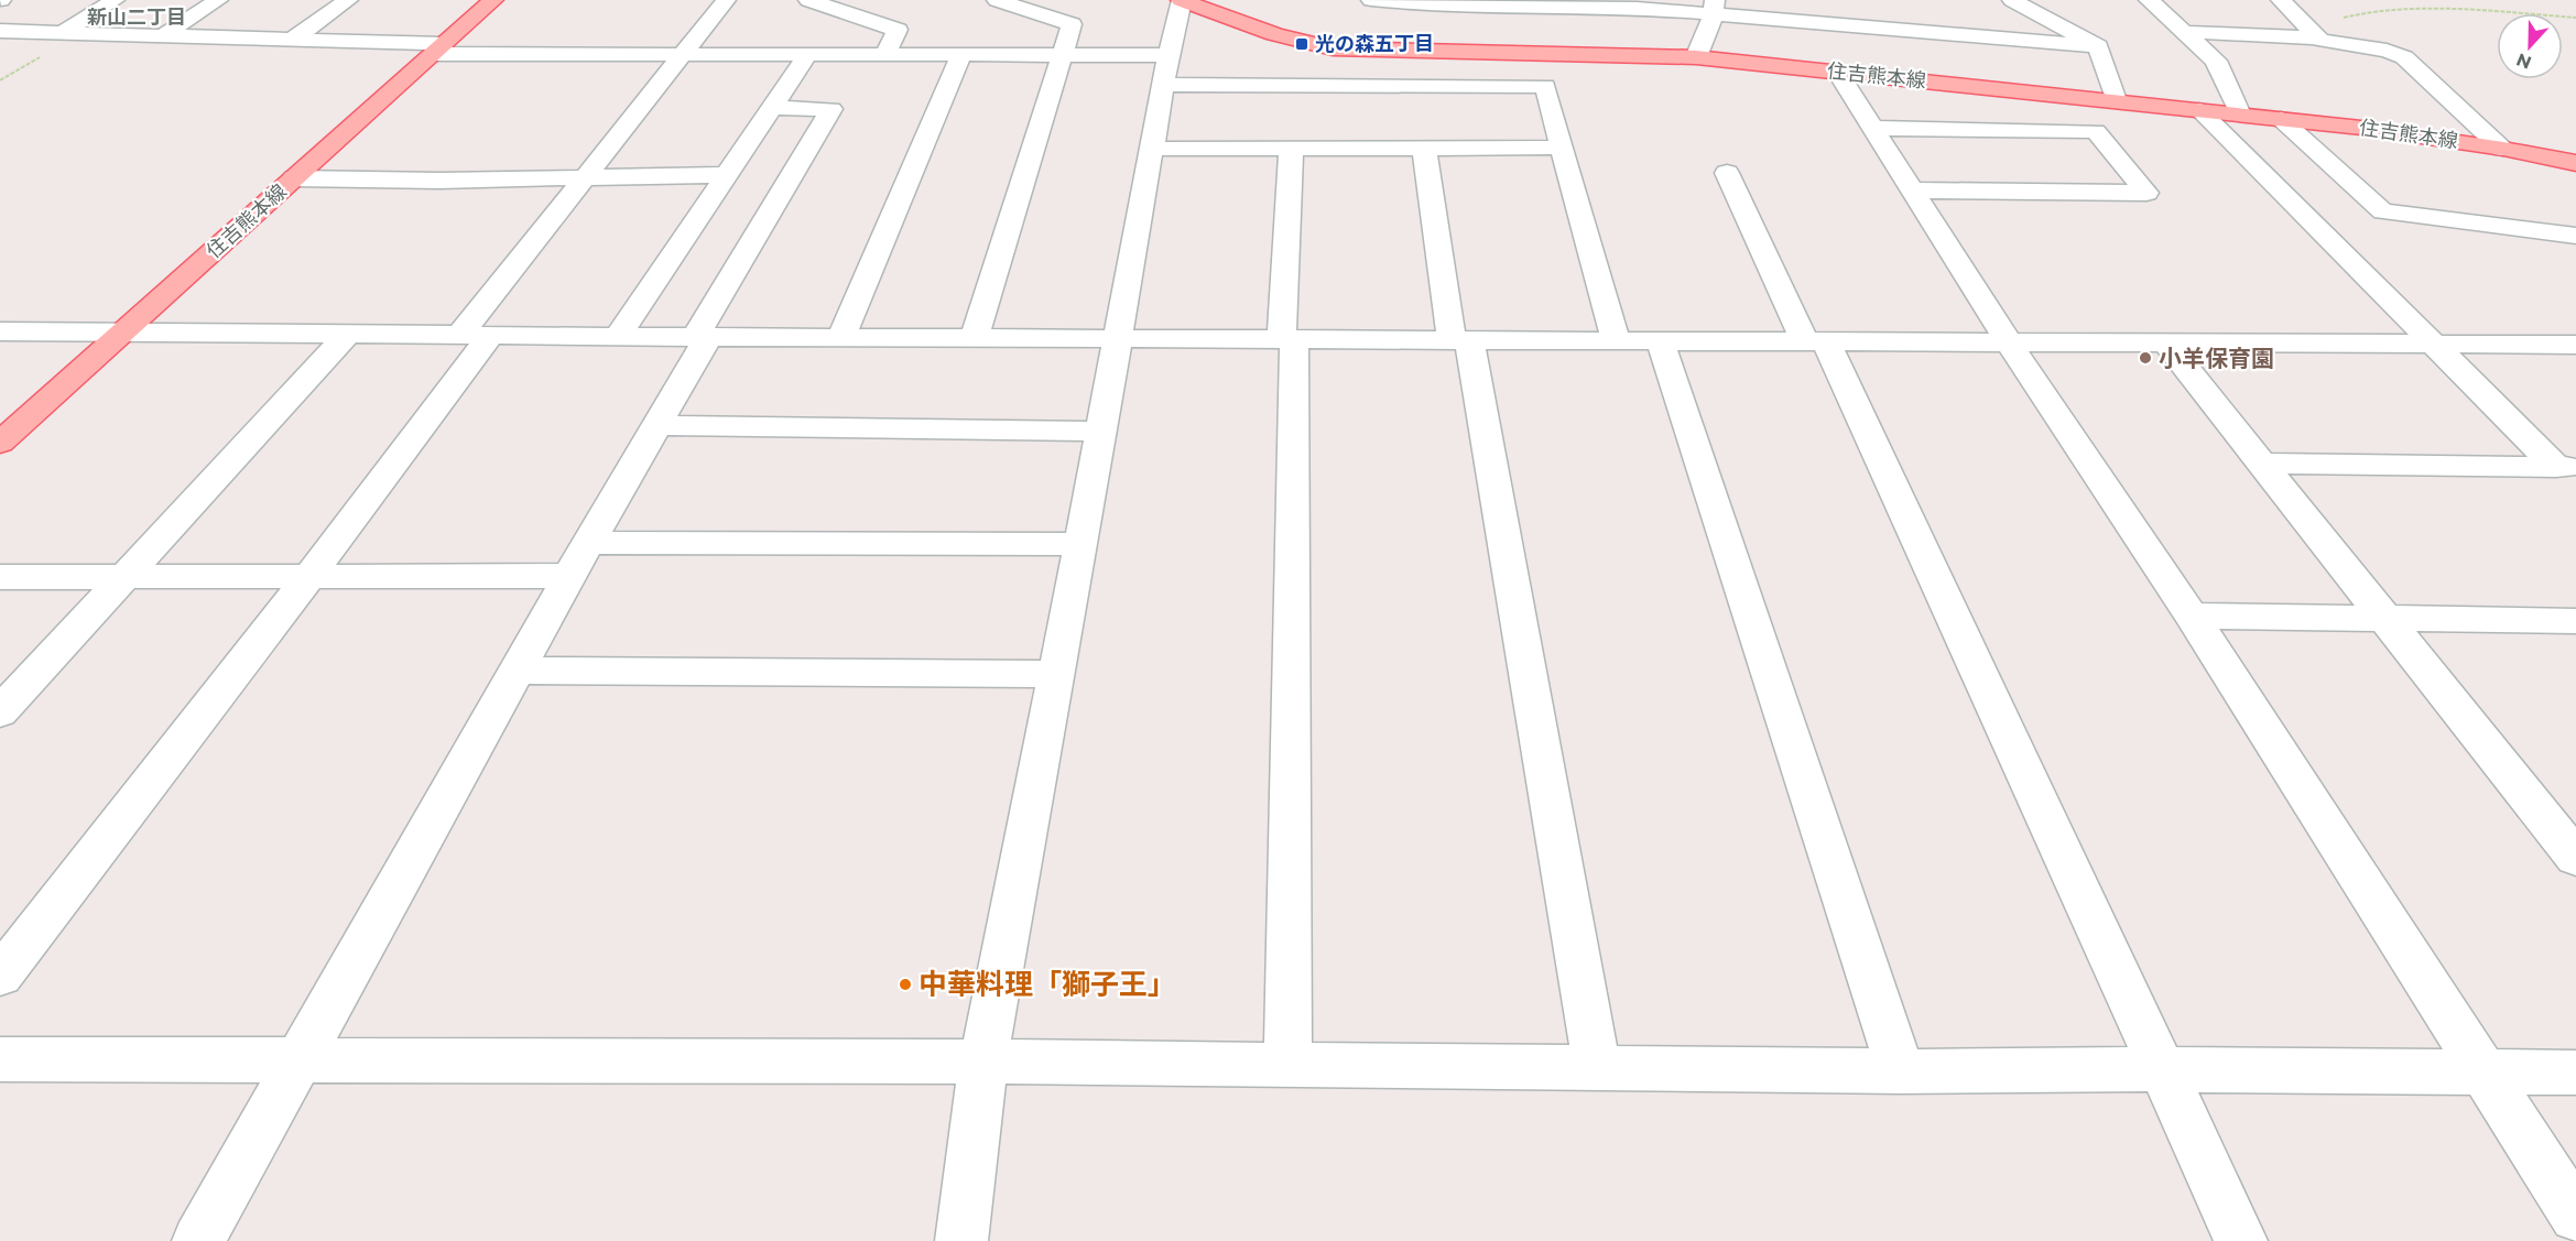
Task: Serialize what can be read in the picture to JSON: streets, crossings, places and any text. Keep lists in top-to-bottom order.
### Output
{
  "streets": {
    "main road": ["住吉熊本線"]
  },
  "districts": ["新山二丁目"],
  "places": {
    "transit": ["光の森五丁目"],
    "other": ["小羊保育園", "中華料理「獅子王」"]
  },
  "north": "bottom"
}
